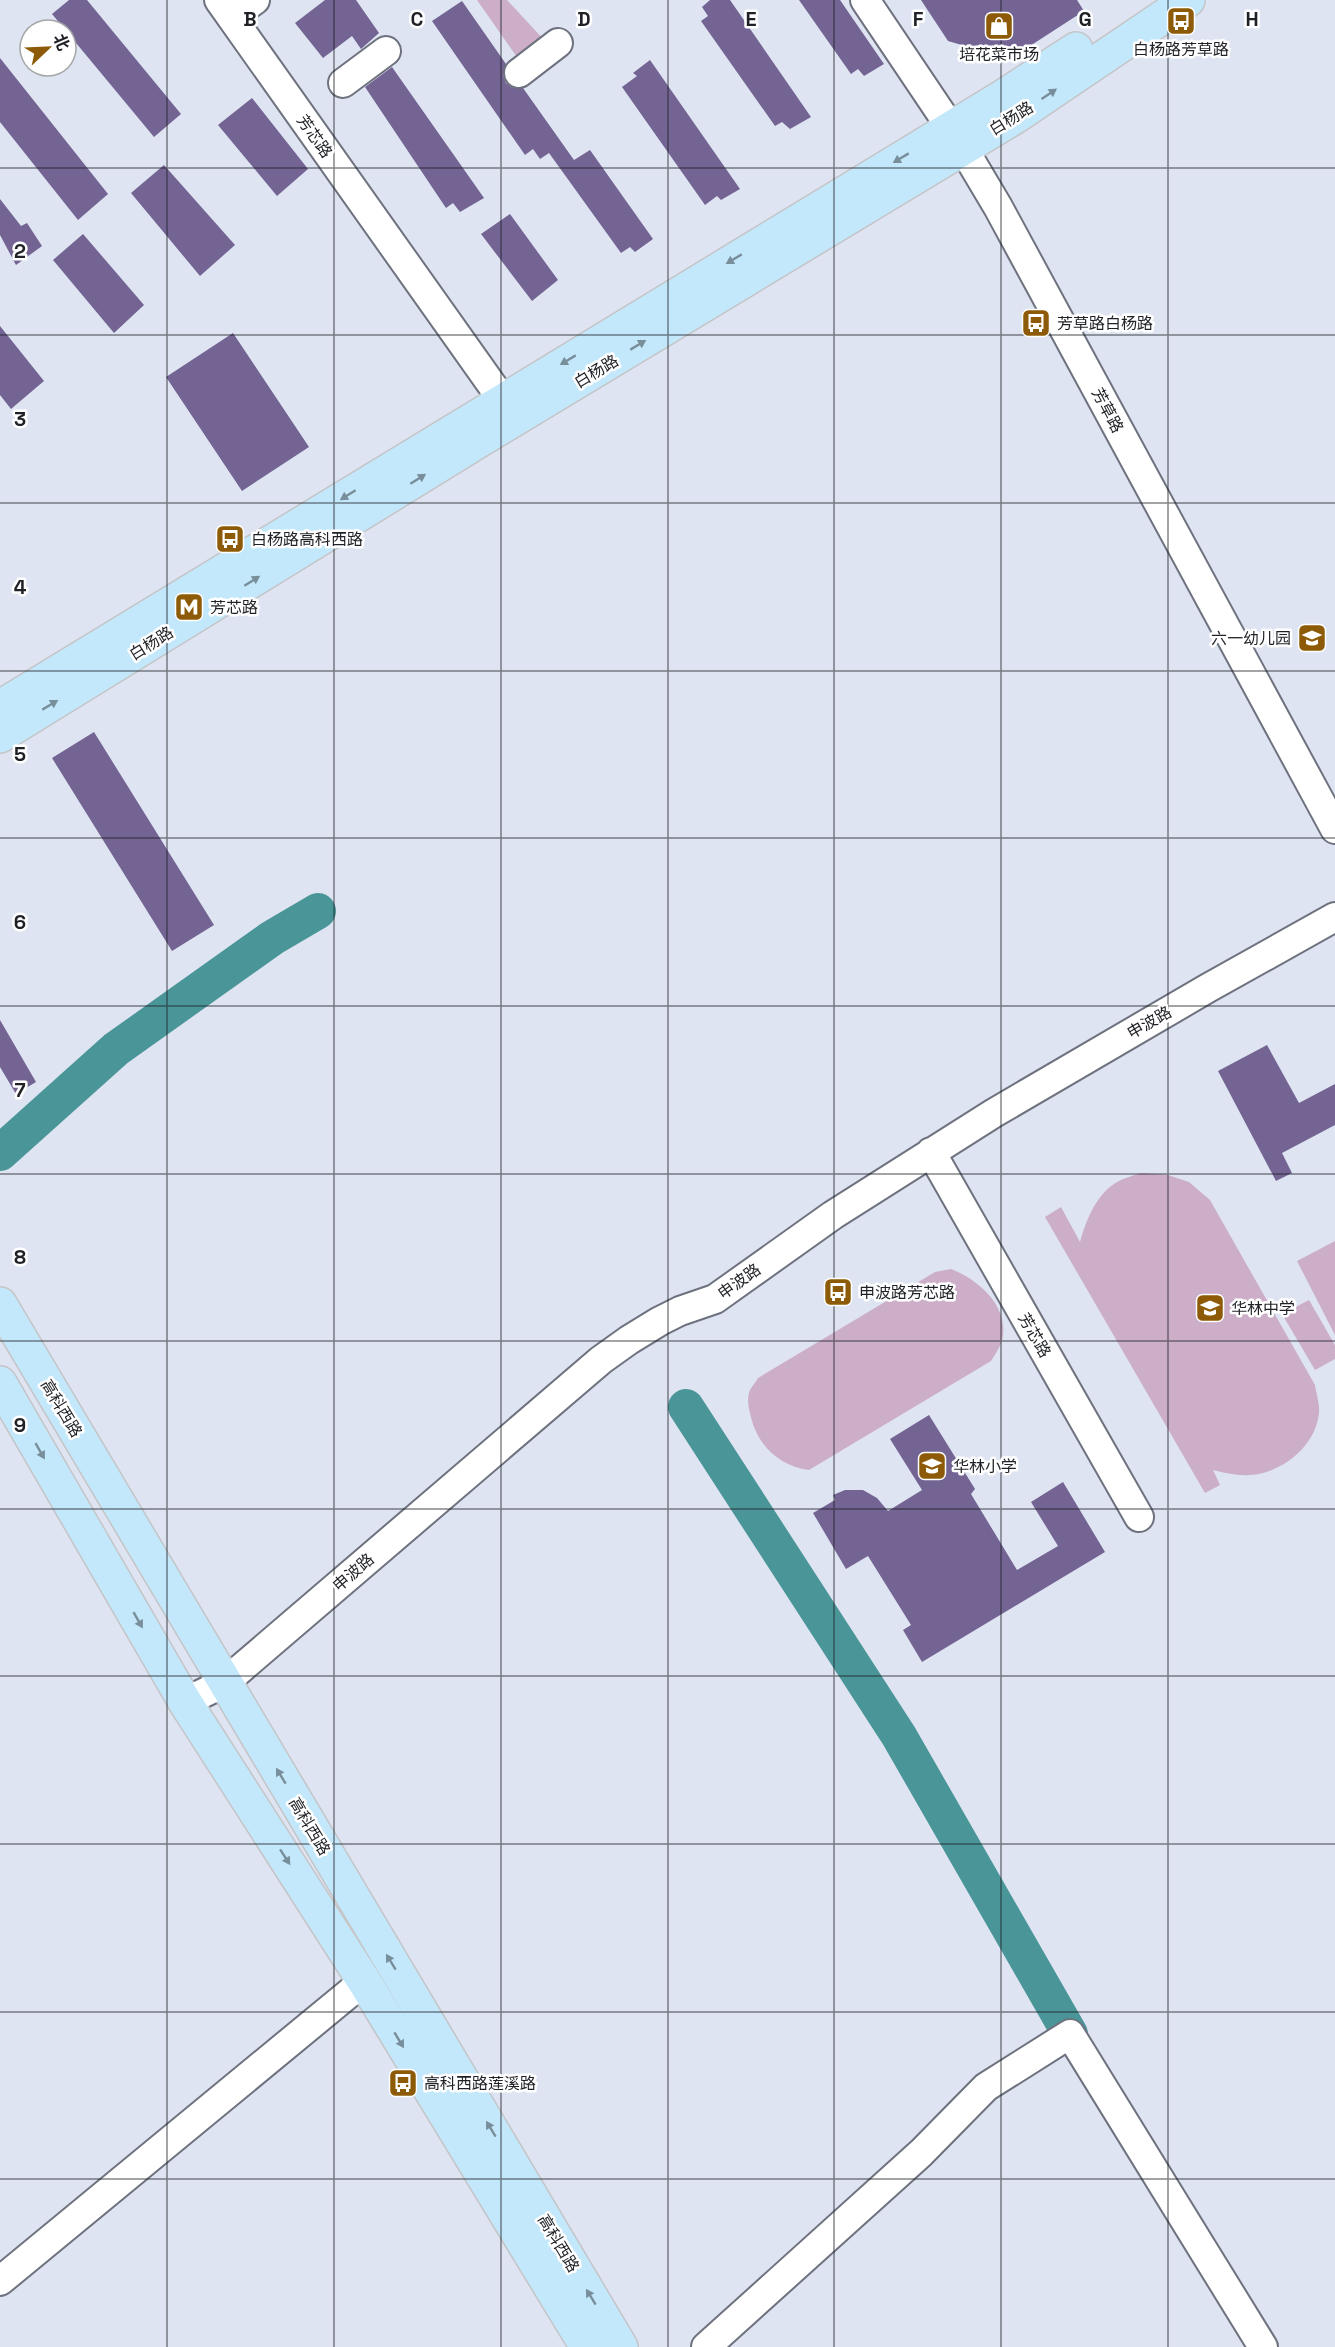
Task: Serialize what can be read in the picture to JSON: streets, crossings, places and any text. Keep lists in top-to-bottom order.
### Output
{
  "streets": {
    "main road": ["白杨路", "高科西路"],
    "street": ["芳芯路", "芳草路", "申波路"]
  },
  "crossings": [
    ["白杨路", "芳芯路"],
    ["白杨路", "芳草路"],
    ["芳芯路", "申波路"],
    ["申波路", "高科西路"]
  ],
  "places": {
    "bus stop": [
      "白杨路芳草路",
      "芳草路白杨路",
      "白杨路高科西路",
      "申波路芳芯路",
      "高科西路莲溪路"
    ],
    "shop": ["培花菜市场"],
    "metro station": ["芳芯路"],
    "school or university": ["六一幼儿园", "华林中学", "华林小学"]
  },
  "north": "top right",
  "grid": {
    "columns": [
      "B",
      "C",
      "D",
      "E",
      "F",
      "G",
      "H"
    ],
    "rows": [
      "2",
      "3",
      "4",
      "5",
      "6",
      "7",
      "8",
      "9"
    ]
  }
}
